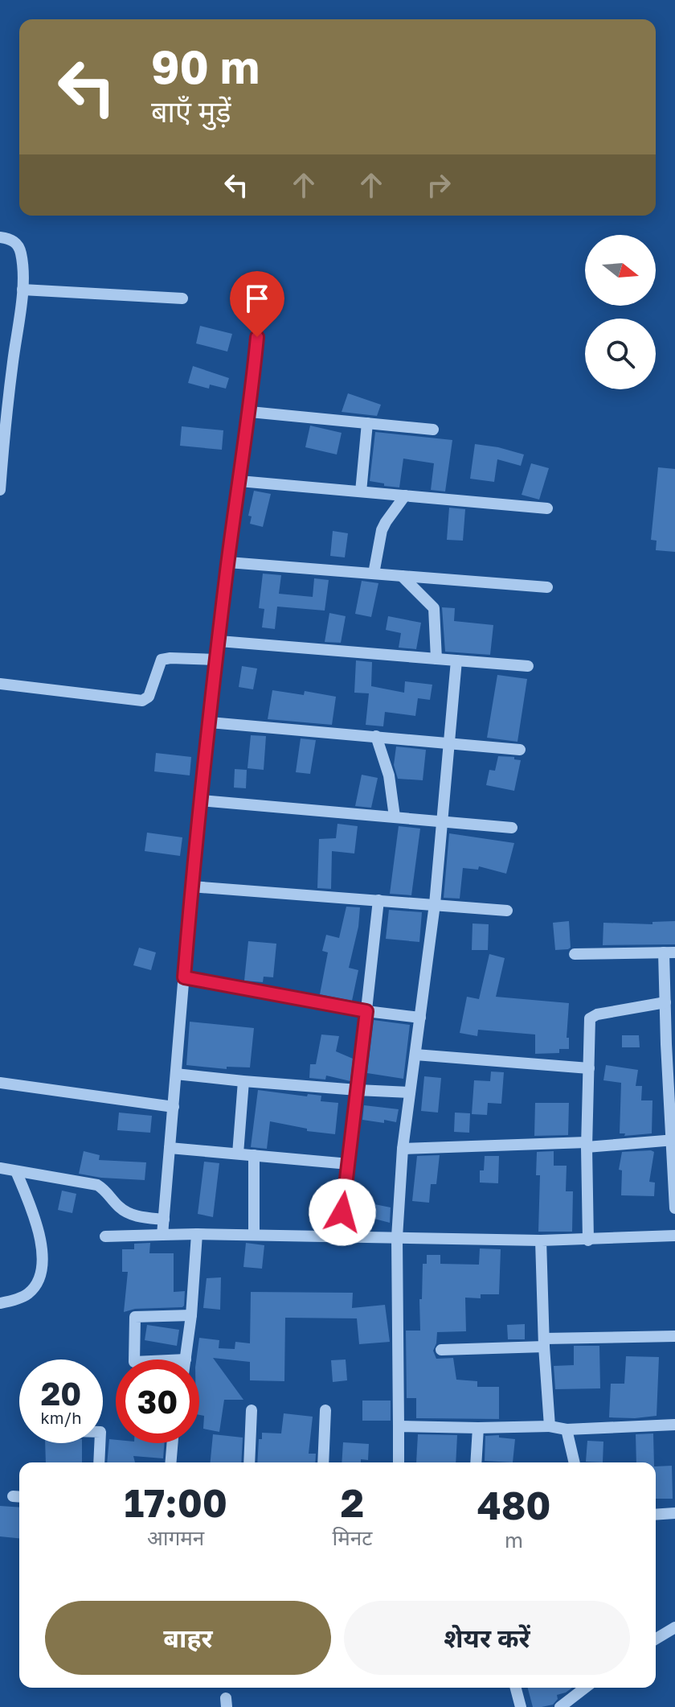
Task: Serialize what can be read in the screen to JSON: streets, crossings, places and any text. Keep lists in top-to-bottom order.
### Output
{
  "north": "right",
  "page": {
    "turn": ["90 m", "बाएँ मुड़ें"],
    "speed": "20 km/h",
    "limit": "30",
    "eta": [
      "17:00",
      "आगमन",
      "2",
      "मिनट",
      "480",
      "m"
    ],
    "buttons": ["बाहर", "शेयर करें"]
  }
}
